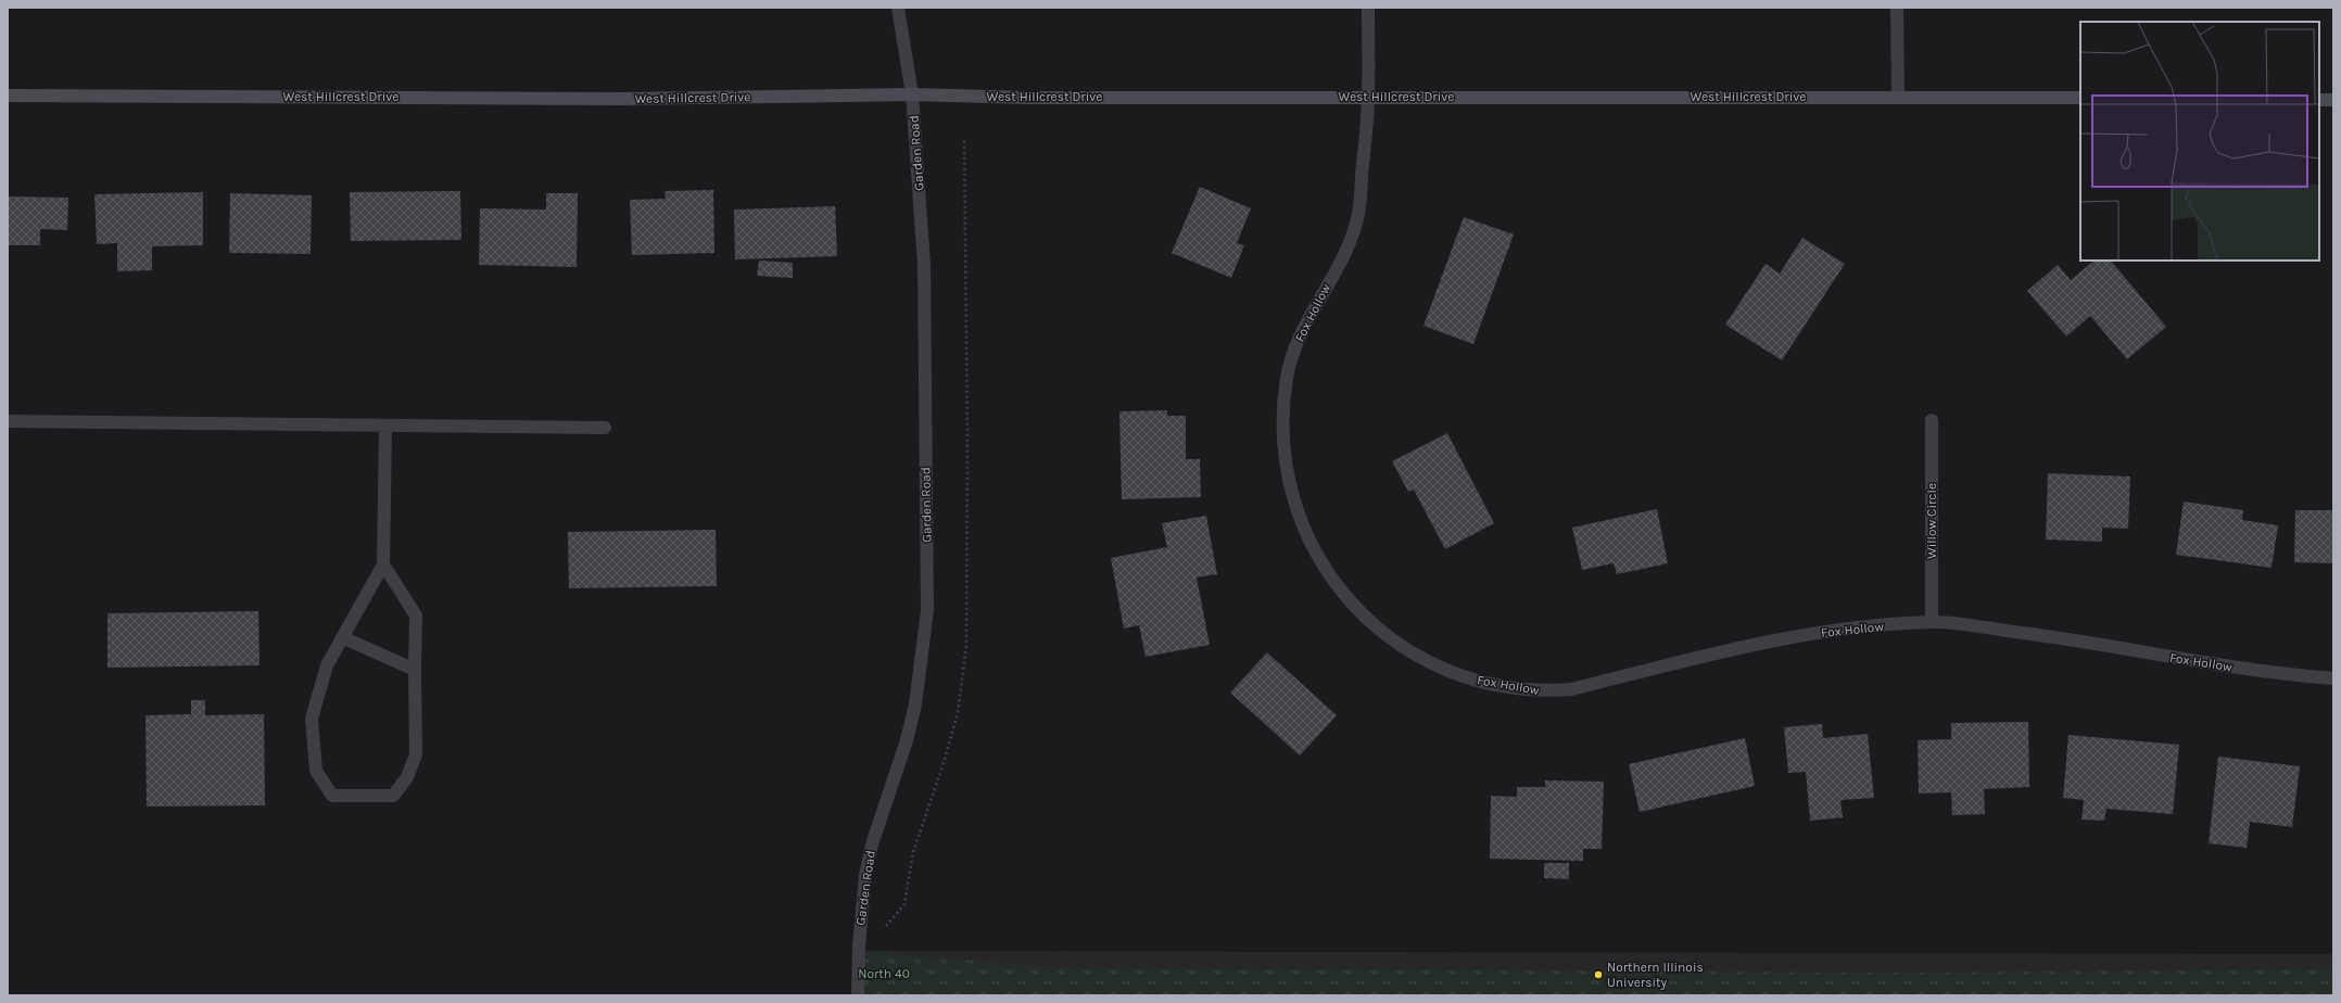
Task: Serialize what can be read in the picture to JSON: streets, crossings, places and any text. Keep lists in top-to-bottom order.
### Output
{
  "streets": {
    "street": [
      "West Hillcrest Drive",
      "Garden Road",
      "Fox Hollow",
      "Willow Circle"
    ]
  },
  "crossings": [
    ["West Hillcrest Drive", "Garden Road"],
    ["West Hillcrest Drive", "Fox Hollow"],
    ["Fox Hollow", "Willow Circle"]
  ],
  "parks": ["North 40"],
  "places": ["Northern Illinois University"]
}
